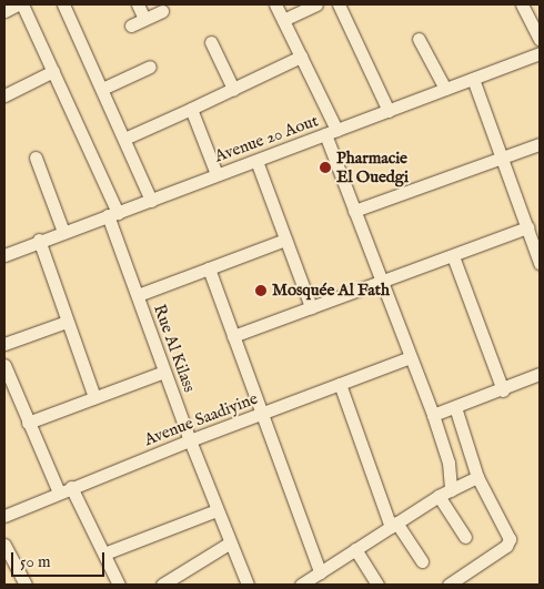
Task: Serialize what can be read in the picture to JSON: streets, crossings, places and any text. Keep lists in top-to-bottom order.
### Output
{
  "streets": {
    "street": ["Avenue 20 Aout", "Rue Al Kilass", "Avenue Saadiyine"]
  },
  "crossings": [
    ["Avenue 20 Aout", "Rue Al Kilass"],
    ["Rue Al Kilass", "Avenue Saadiyine"]
  ],
  "places": ["Pharmacie El Ouedgi", "Mosquée Al Fath"],
  "scale_bar": "50 m"
}
